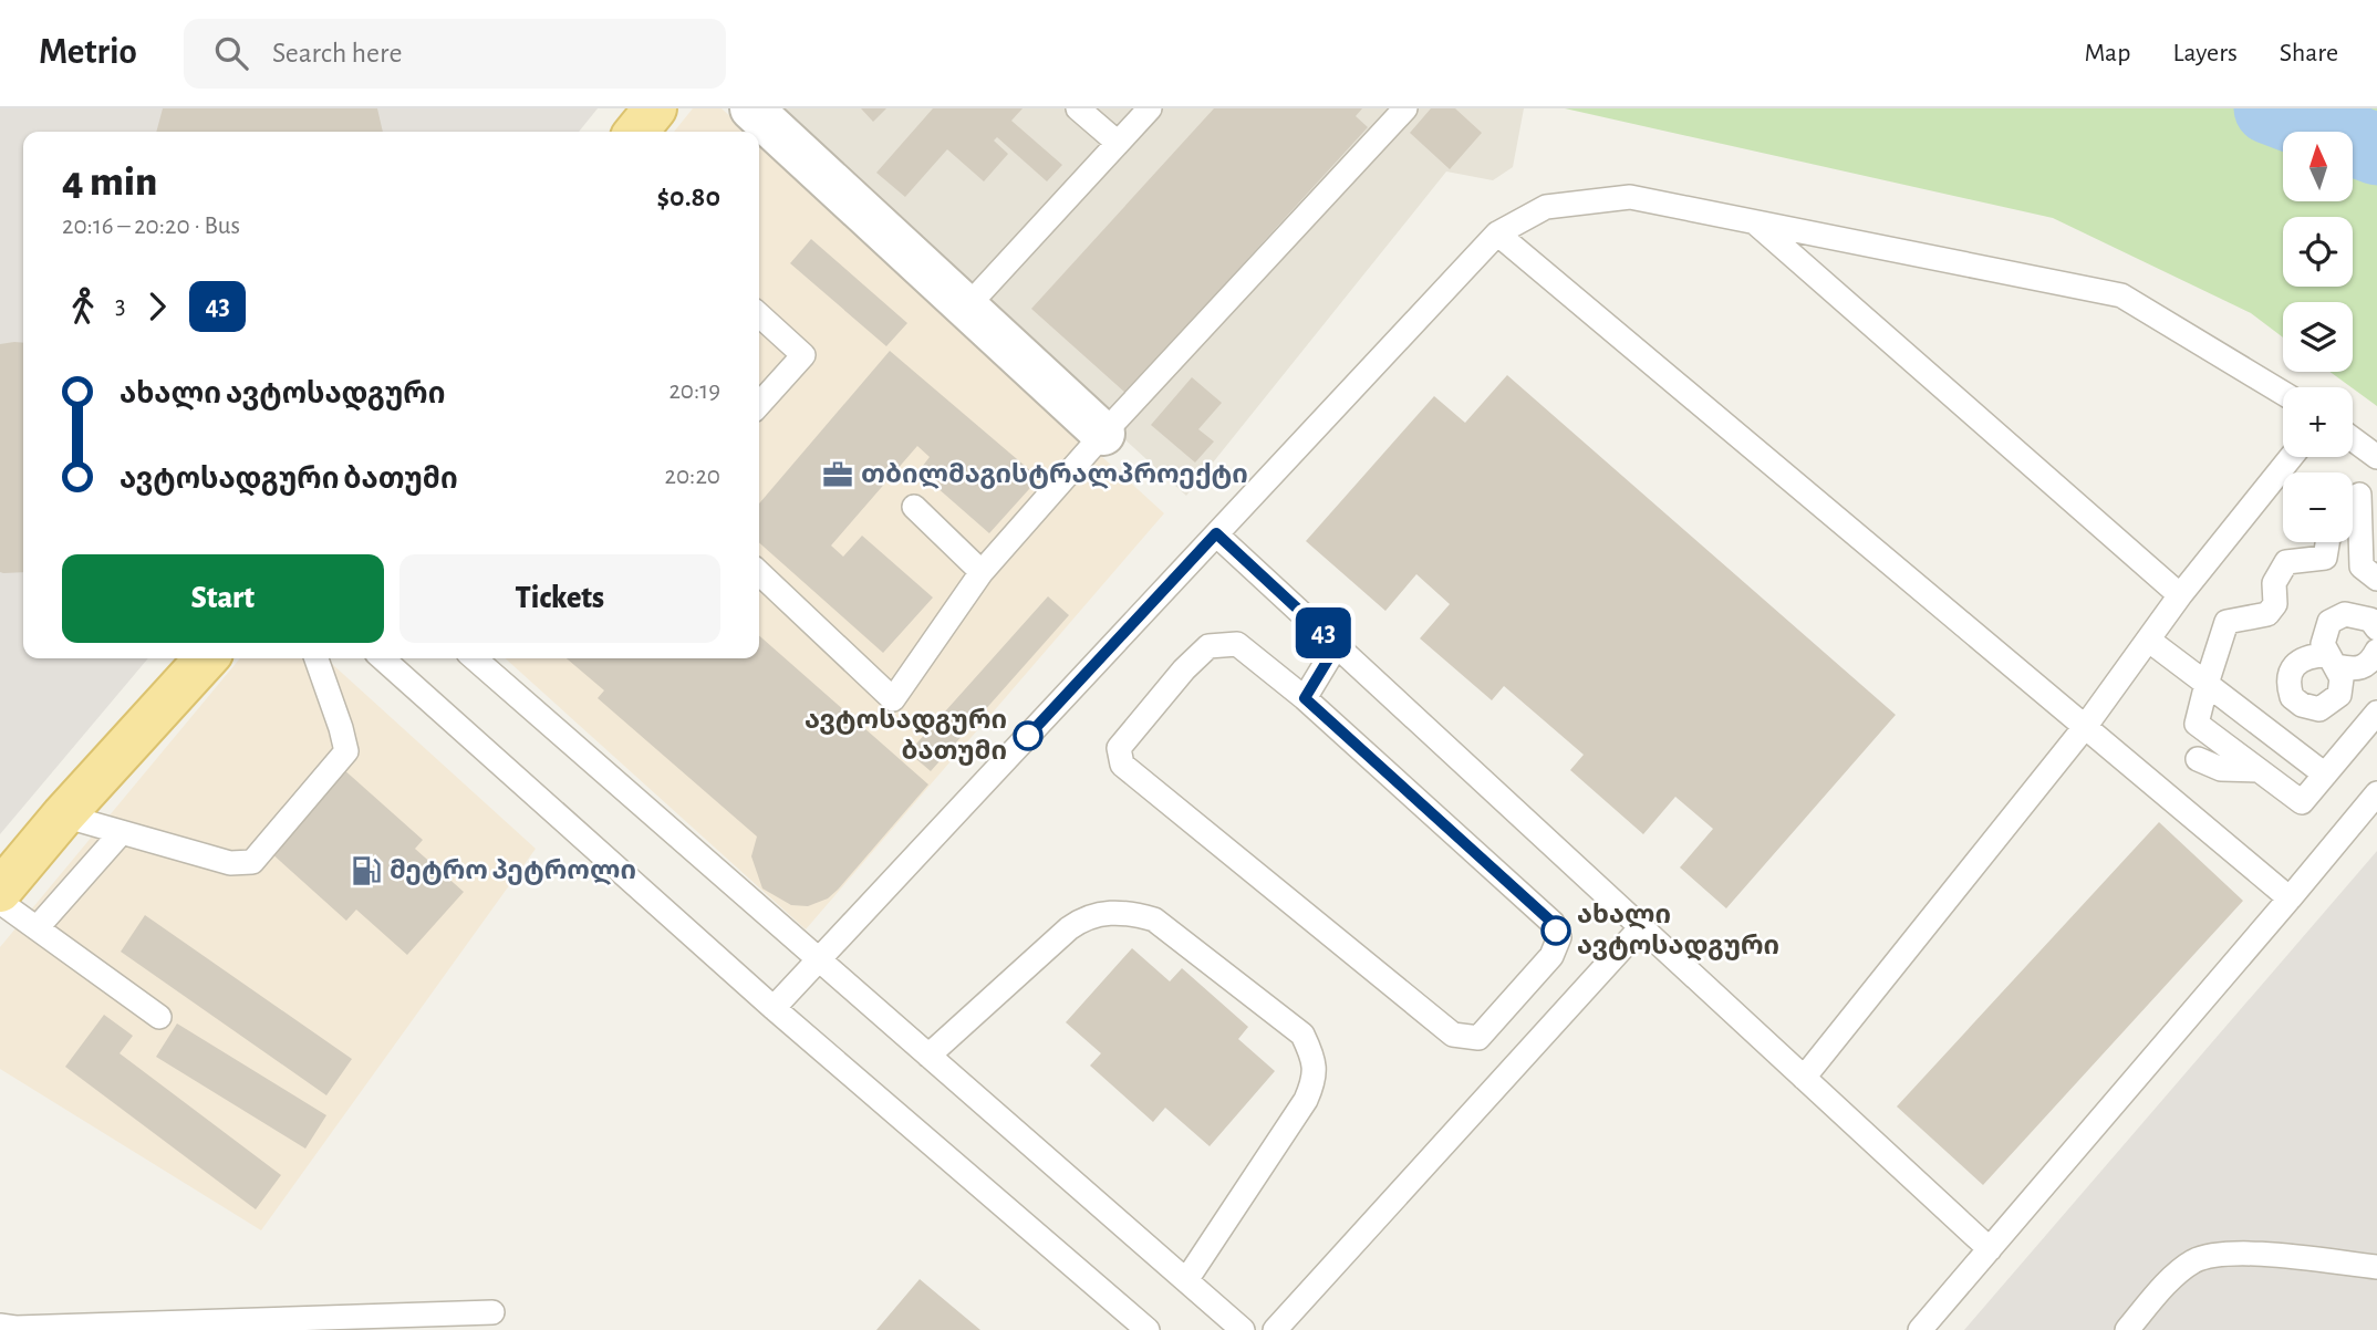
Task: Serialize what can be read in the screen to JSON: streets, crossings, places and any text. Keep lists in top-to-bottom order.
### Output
{
  "places": {
    "office": ["თბილმაგისტრალპროექტი"],
    "other": ["ავტოსადგური ბათუმი", "ახალი ავტოსადგური"],
    "fuel station": ["მეტრო პეტროლი"]
  },
  "lines": ["bus line 43"],
  "north": "top",
  "page": {
    "header": "Metrio",
    "search": "Search here",
    "nav": ["Map", "Layers", "Share"],
    "on_map": "43",
    "map_buttons": ["+", "−"],
    "heading": ["4 min", "20:16 – 20:20 · Bus", "$0.80"],
    "legs": ["3", "43"],
    "list": [
      {
        "name": "ახალი ავტოსადგური",
        "value": "20:19"
      },
      {
        "name": "ავტოსადგური ბათუმი",
        "value": "20:20"
      }
    ],
    "buttons": ["Start", "Tickets"]
  }
}
